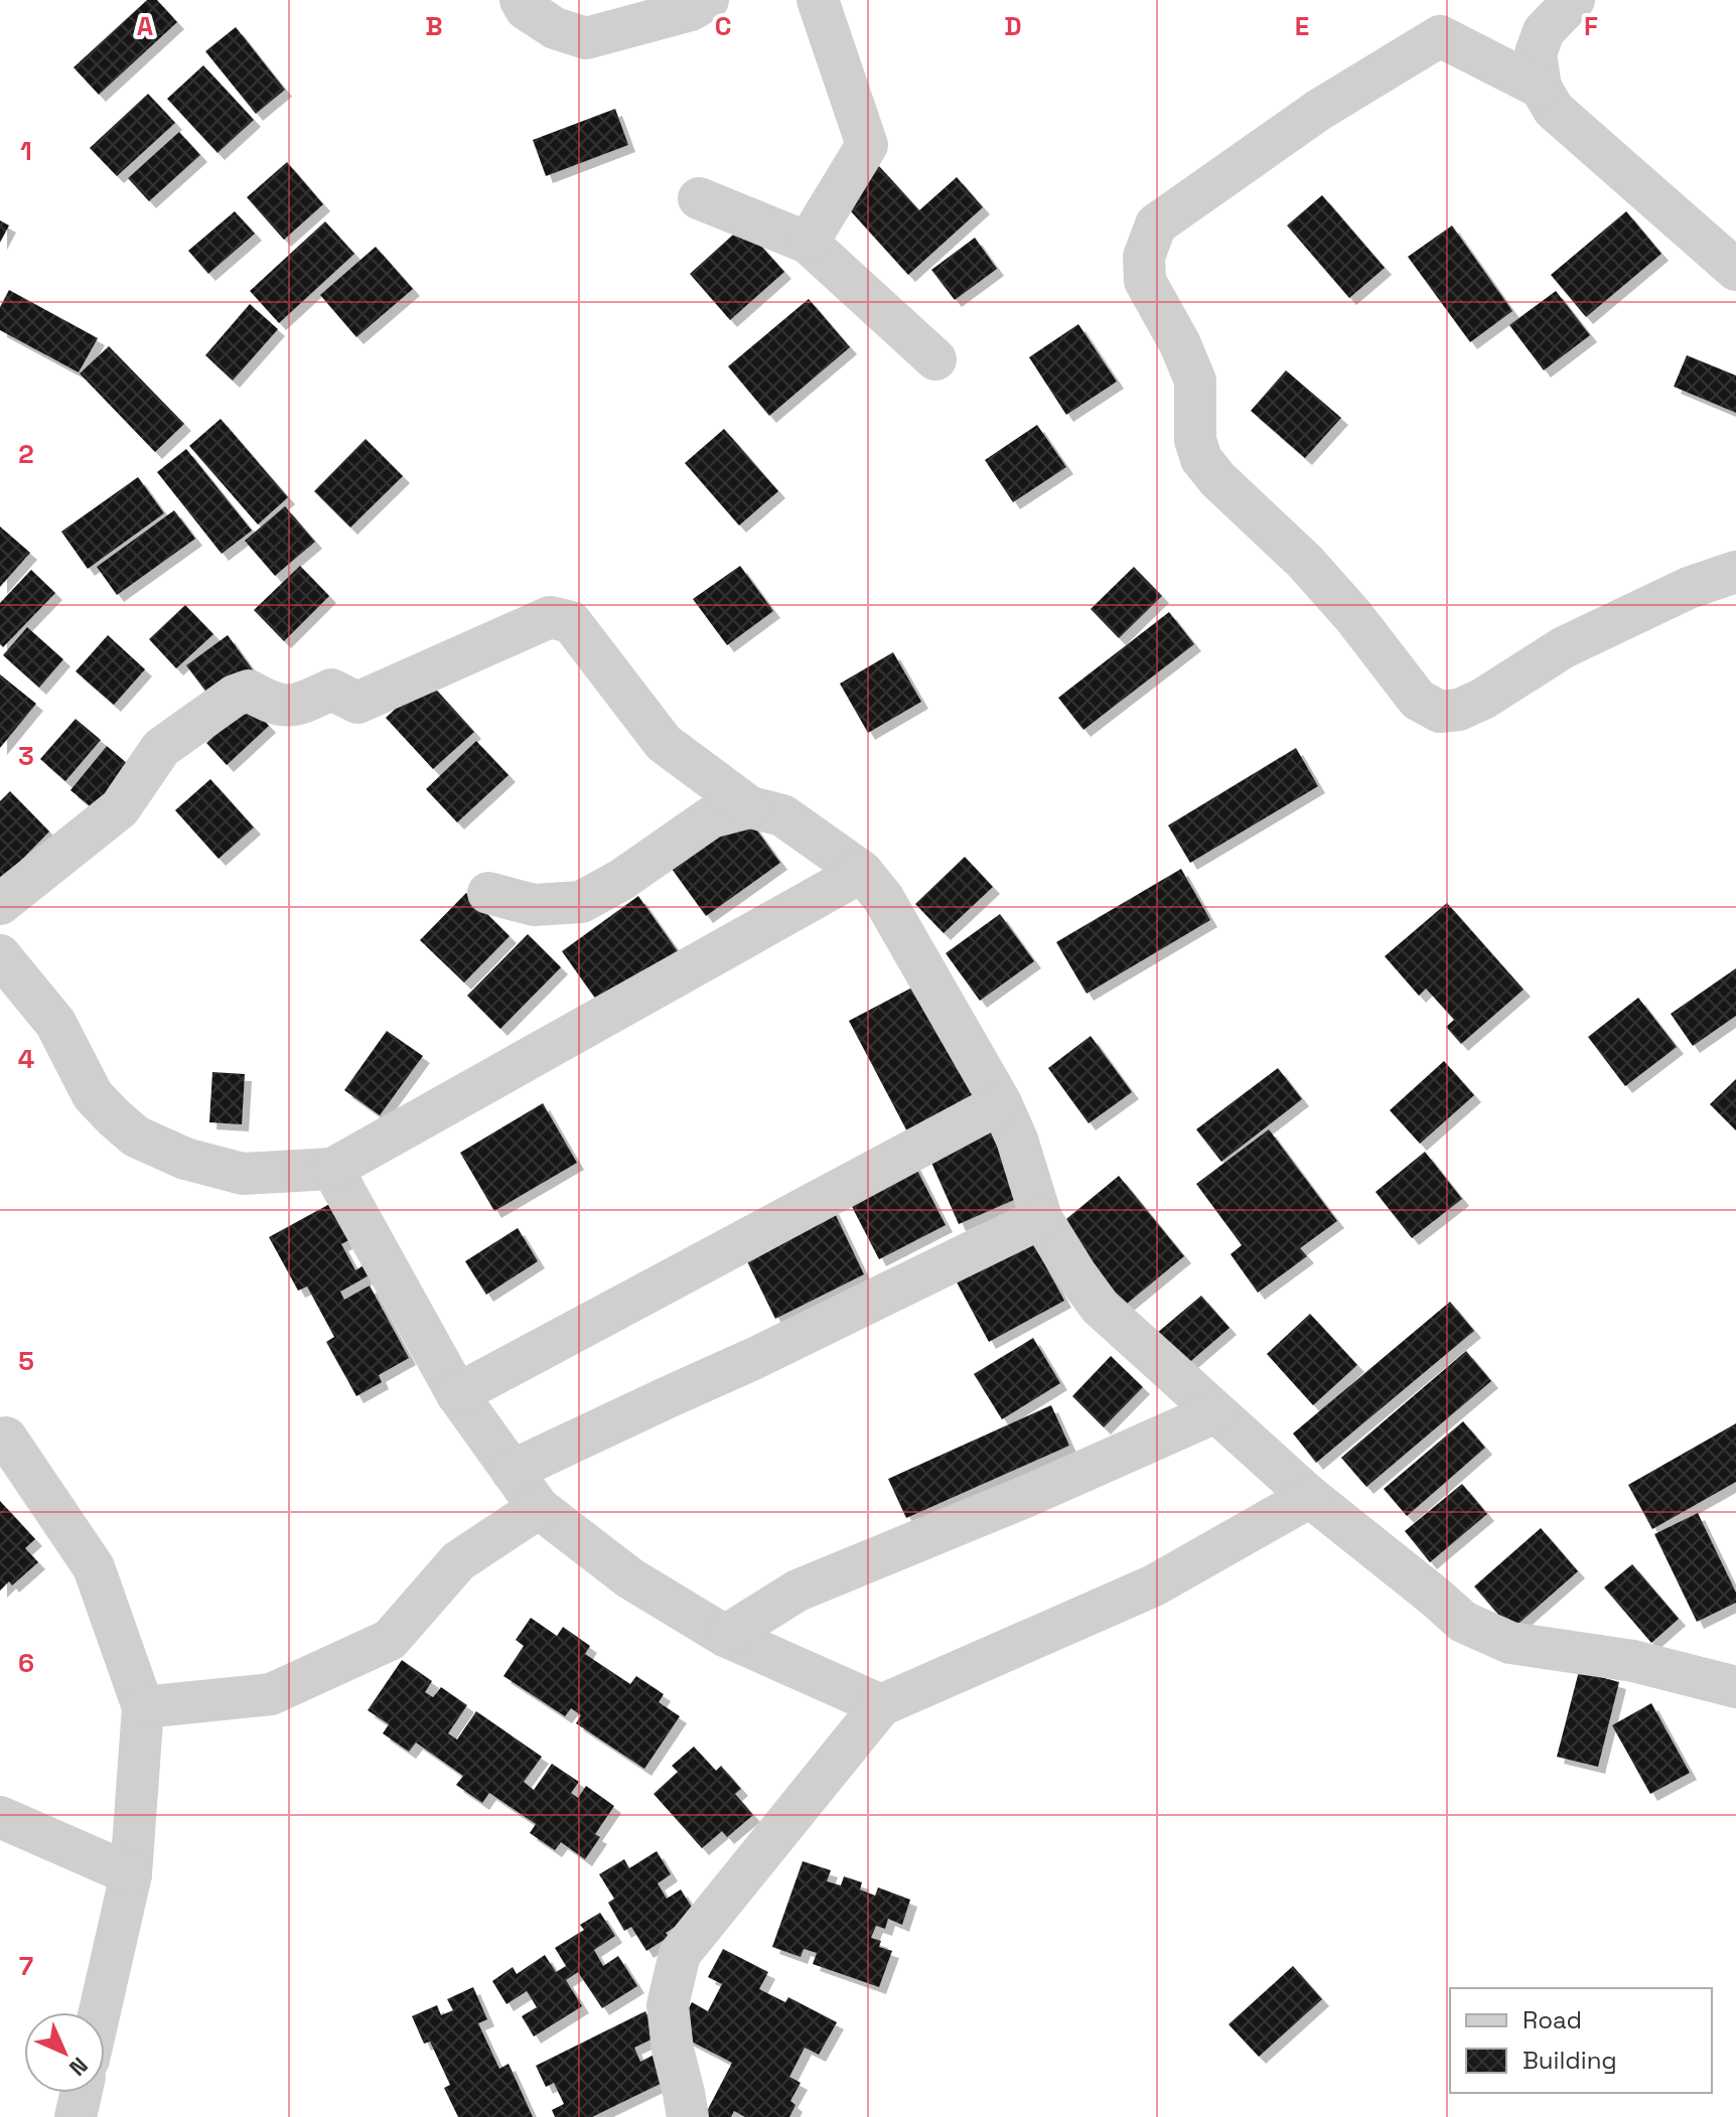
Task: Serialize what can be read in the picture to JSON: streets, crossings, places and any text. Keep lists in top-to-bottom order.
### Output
{
  "legend": ["Road", "Building"],
  "north": "bottom right",
  "grid": {
    "columns": [
      "A",
      "B",
      "C",
      "D",
      "E",
      "F"
    ],
    "rows": [
      "1",
      "2",
      "3",
      "4",
      "5",
      "6",
      "7"
    ]
  }
}
